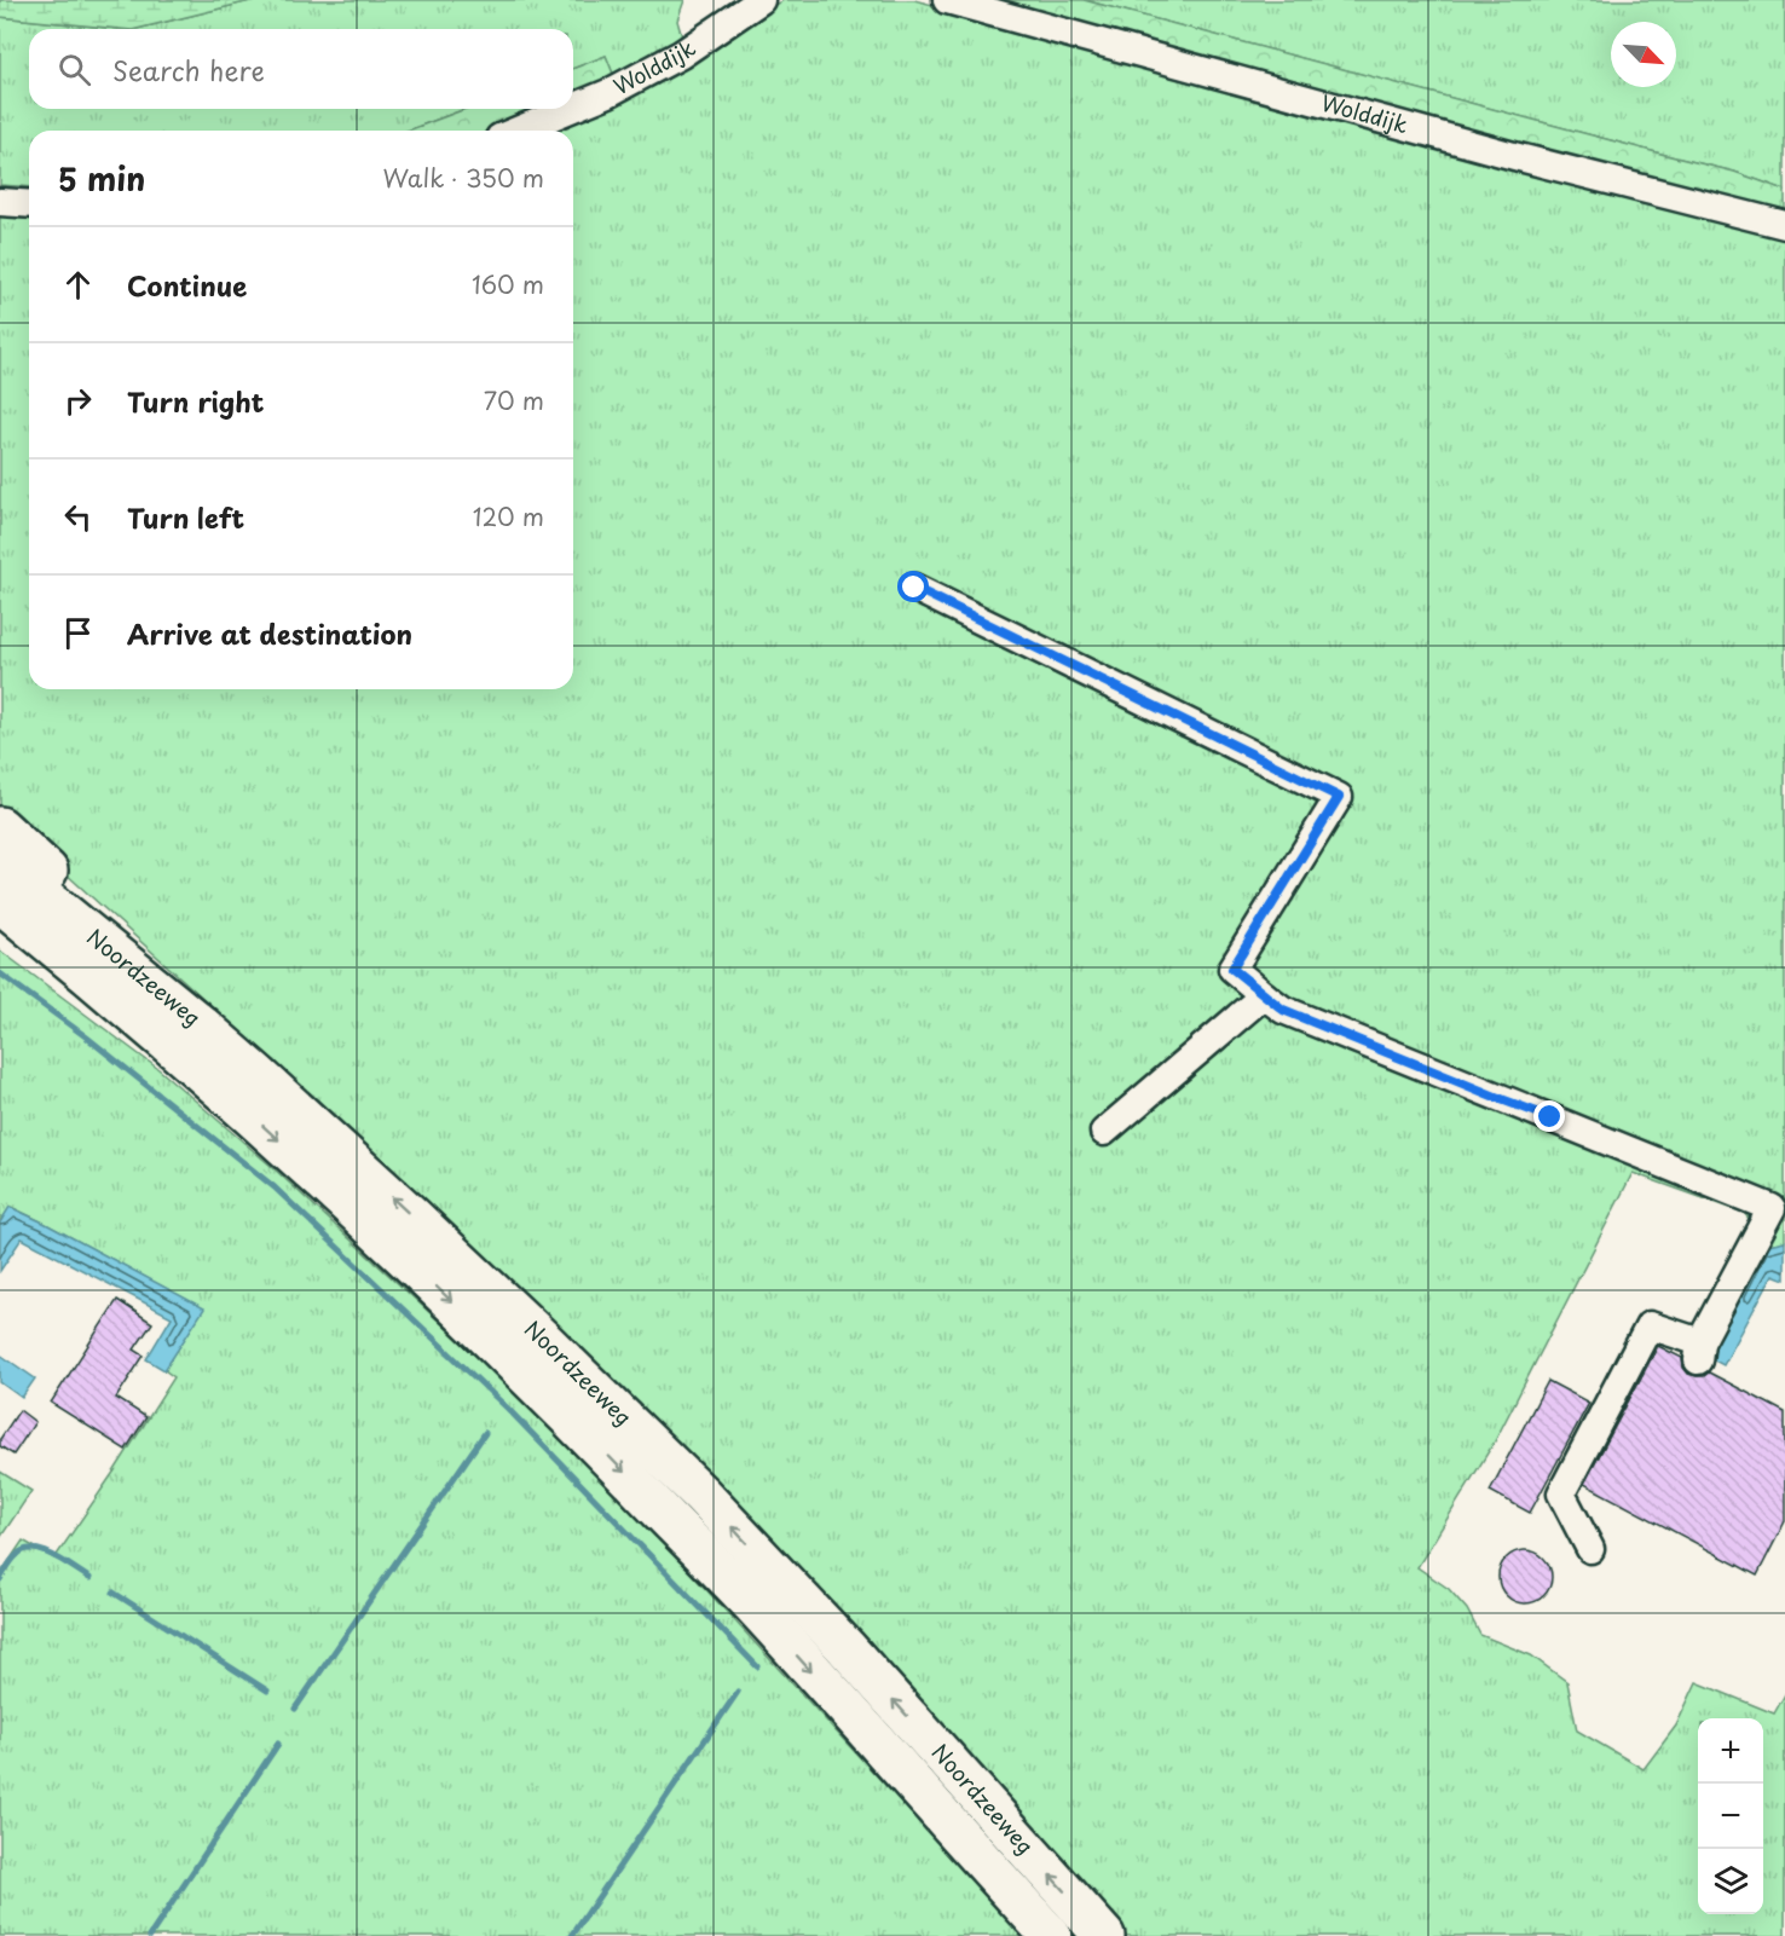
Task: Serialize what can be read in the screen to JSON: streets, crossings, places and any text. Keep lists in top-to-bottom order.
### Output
{
  "streets": {
    "highway": ["Noordzeeweg"],
    "street": ["Wolddijk"]
  },
  "north": "bottom right",
  "page": {
    "search": "Search here",
    "heading": ["5 min", "Walk · 350 m"],
    "list": [
      ["Continue", "160 m"],
      ["Turn right", "70 m"],
      ["Turn left", "120 m"],
      "Arrive at destination"
    ],
    "map_buttons": ["+", "−"]
  }
}
